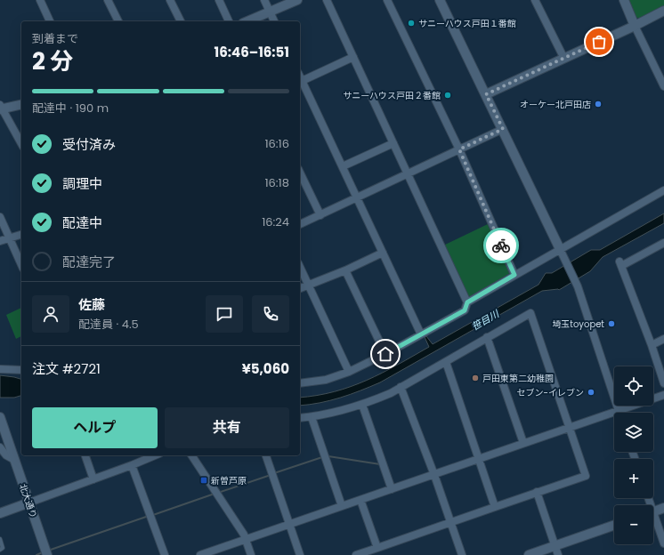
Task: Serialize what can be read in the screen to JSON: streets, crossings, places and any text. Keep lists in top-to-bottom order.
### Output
{
  "streets": {
    "street": ["北大通り"]
  },
  "water": ["笹目川"],
  "places": {
    "other": [
      "サニーハウス戸田１番館",
      "サニーハウス戸田２番館",
      "オーケー北戸田店",
      "埼玉toyopet",
      "戸田東第二幼稚園",
      "セブン-イレブン"
    ],
    "transit": ["新曽芦原"]
  },
  "page": {
    "heading": ["2 分", "到着まで", "16:46–16:51"],
    "panel": [
      "佐藤",
      "配達員 · 4.5",
      "注文 #2721",
      "¥5,060"
    ],
    "bar": "配達中 · 190 m",
    "list": [
      ["受付済み", "16:16"],
      ["調理中", "16:18"],
      ["配達中", "16:24"],
      "配達完了"
    ],
    "map_buttons": ["+", "−"],
    "buttons": ["ヘルプ", "共有"]
  }
}
